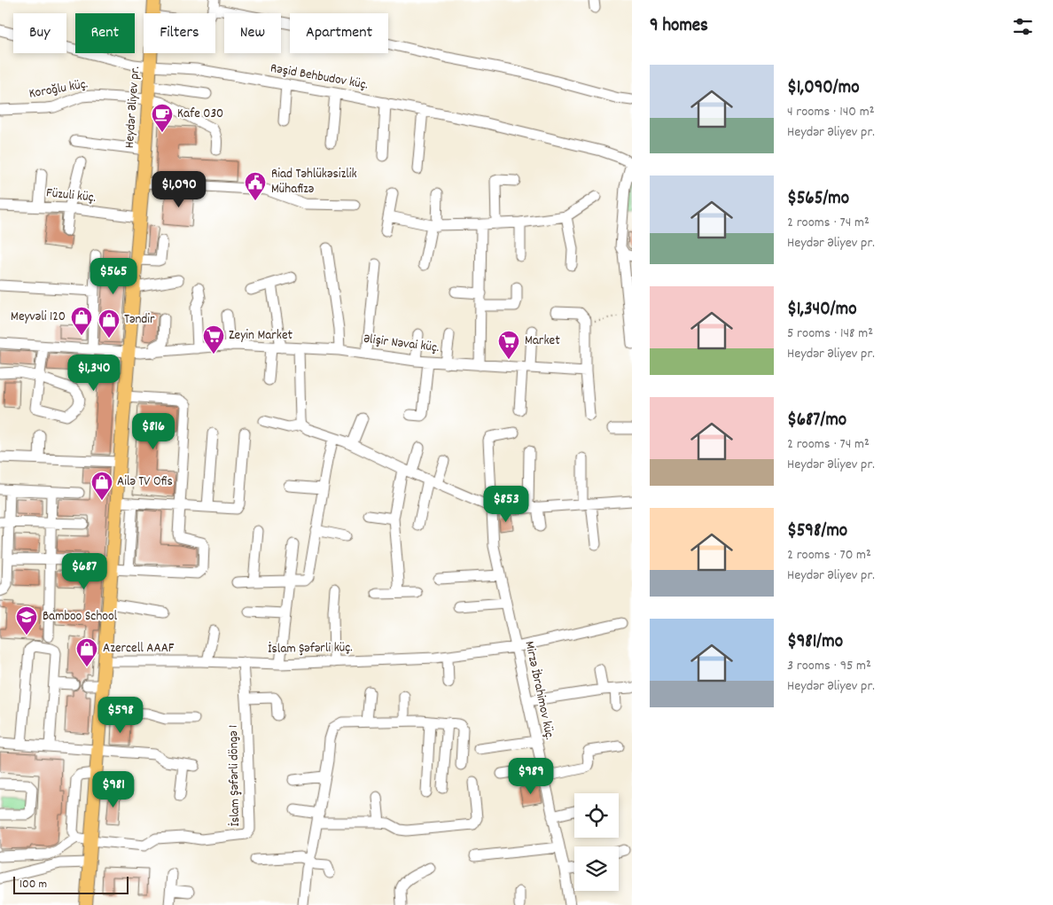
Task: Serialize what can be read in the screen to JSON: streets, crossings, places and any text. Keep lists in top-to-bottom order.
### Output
{
  "streets": {
    "main road": ["Heydər Əliyev pr."],
    "street": [
      "Rəşid Behbudov küç.",
      "Koroğlu küç.",
      "Füzuli küç.",
      "Əlişir Nəvai küç.",
      "İslam Şəfərli küç.",
      "Mirzə İbrahimov küç.",
      "İslam Şəfərli döngə 1"
    ]
  },
  "crossings": [
    ["Rəşid Behbudov küç.", "Heydər Əliyev pr."],
    ["Koroğlu küç.", "Heydər Əliyev pr."],
    ["Heydər Əliyev pr.", "Füzuli küç."],
    ["Heydər Əliyev pr.", "Əlişir Nəvai küç."],
    ["Heydər Əliyev pr.", "İslam Şəfərli küç."],
    ["Heydər Əliyev pr.", "İslam Şəfərli döngə 1"],
    ["İslam Şəfərli küç.", "Mirzə İbrahimov küç."],
    ["İslam Şəfərli küç.", "İslam Şəfərli döngə 1"]
  ],
  "places": {
    "cafe": ["Kafe 030"],
    "public building": ["Riad Təhlükəsizlik Mühafizə"],
    "shop": [
      "Meyvəli 120",
      "Təndir",
      "Ailə TV Ofis",
      "Azercell AAAF"
    ],
    "supermarket": ["Zeyin Market", "Market"],
    "school or university": ["Bamboo School"]
  },
  "scale_bar": "100 m",
  "page": {
    "heading": "9 homes",
    "chip": [
      "Buy",
      "Rent",
      "Filters",
      "New",
      "Apartment"
    ],
    "list": [
      {
        "name": "$1,090/mo",
        "note": "4 rooms · 140 m² · Heydər Əliyev pr."
      },
      {
        "name": "$565/mo",
        "note": "2 rooms · 74 m² · Heydər Əliyev pr."
      },
      {
        "name": "$1,340/mo",
        "note": "5 rooms · 148 m² · Heydər Əliyev pr."
      },
      {
        "name": "$687/mo",
        "note": "2 rooms · 74 m² · Heydər Əliyev pr."
      },
      {
        "name": "$598/mo",
        "note": "2 rooms · 70 m² · Heydər Əliyev pr."
      },
      {
        "name": "$981/mo",
        "note": "3 rooms · 95 m² · Heydər Əliyev pr."
      }
    ],
    "price": [
      "$1,090",
      "$565",
      "$1,340",
      "$816",
      "$853",
      "$687",
      "$598",
      "$989",
      "$981"
    ],
    "scale": "100 m"
  }
}
